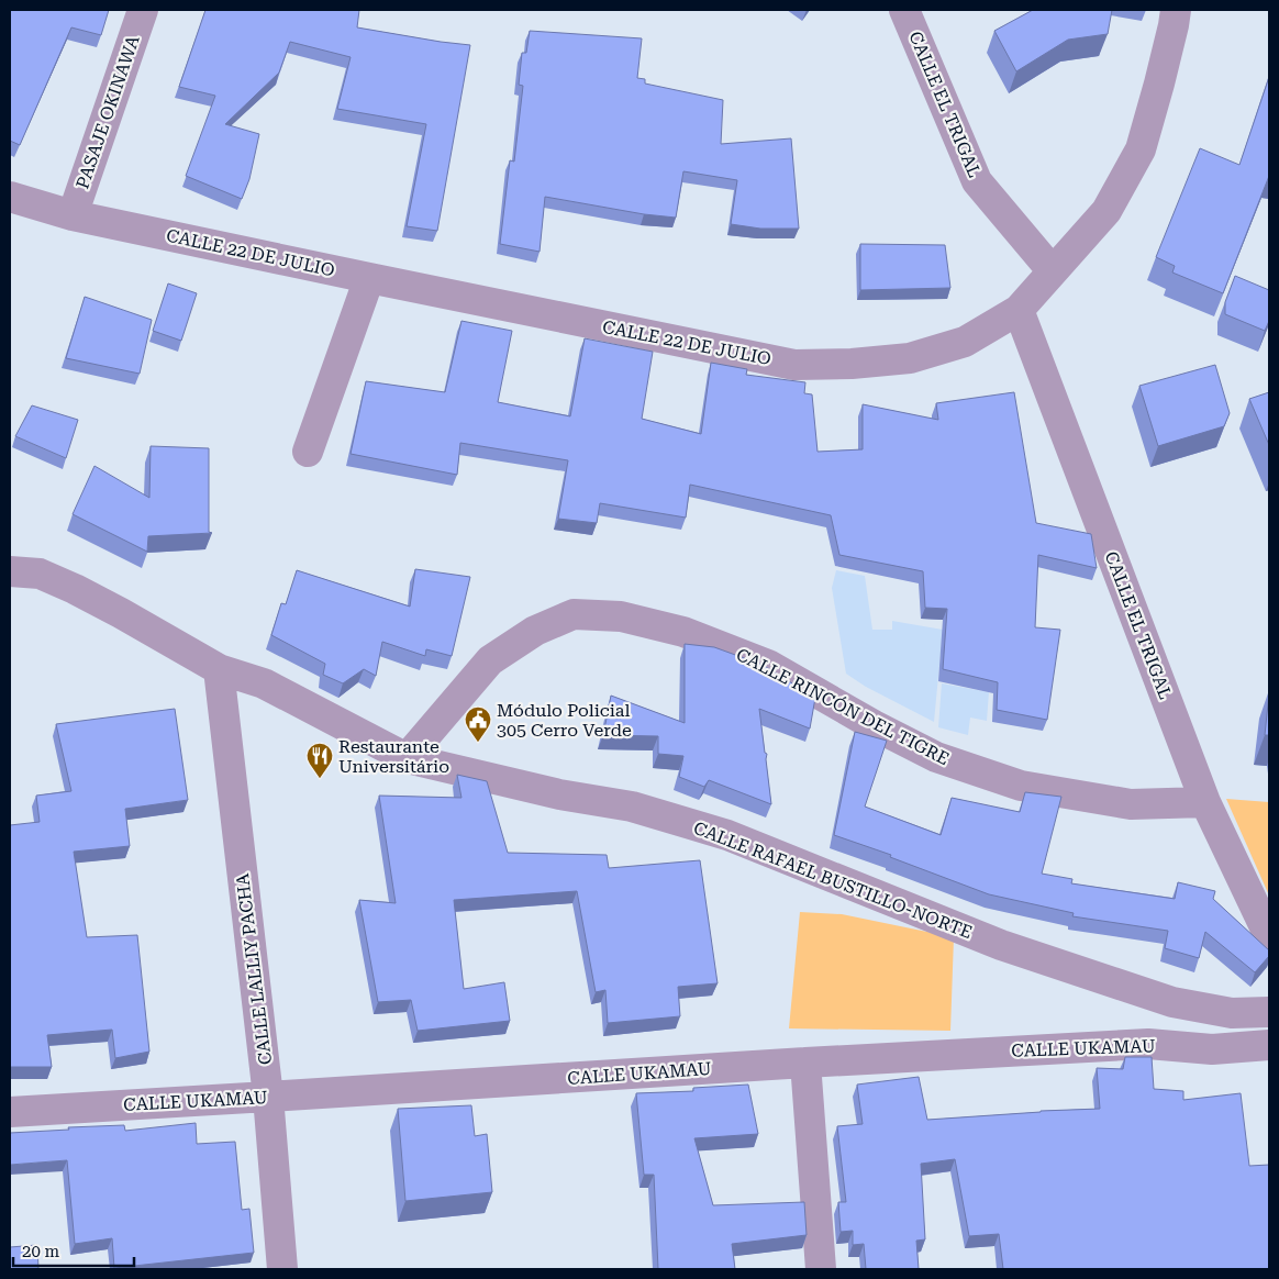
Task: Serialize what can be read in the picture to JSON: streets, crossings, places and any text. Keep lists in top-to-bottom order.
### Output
{
  "streets": {
    "street": [
      "CALLE EL TRIGAL",
      "PASAJE OKINAWA",
      "CALLE 22 DE JULIO",
      "CALLE RINCÓN DEL TIGRE",
      "CALLE RAFAEL BUSTILLO-NORTE",
      "CALLE LALLIY PACHA",
      "CALLE UKAMAU"
    ]
  },
  "crossings": [
    ["CALLE EL TRIGAL", "CALLE 22 DE JULIO"],
    ["CALLE EL TRIGAL", "CALLE RINCÓN DEL TIGRE"],
    ["PASAJE OKINAWA", "CALLE 22 DE JULIO"],
    ["CALLE RINCÓN DEL TIGRE", "CALLE RAFAEL BUSTILLO-NORTE"],
    ["CALLE RAFAEL BUSTILLO-NORTE", "CALLE LALLIY PACHA"],
    ["CALLE LALLIY PACHA", "CALLE UKAMAU"]
  ],
  "places": {
    "public building": ["Módulo Policial 305 Cerro Verde"],
    "restaurant": ["Restaurante Universitário"]
  },
  "scale_bar": "20 m"
}
